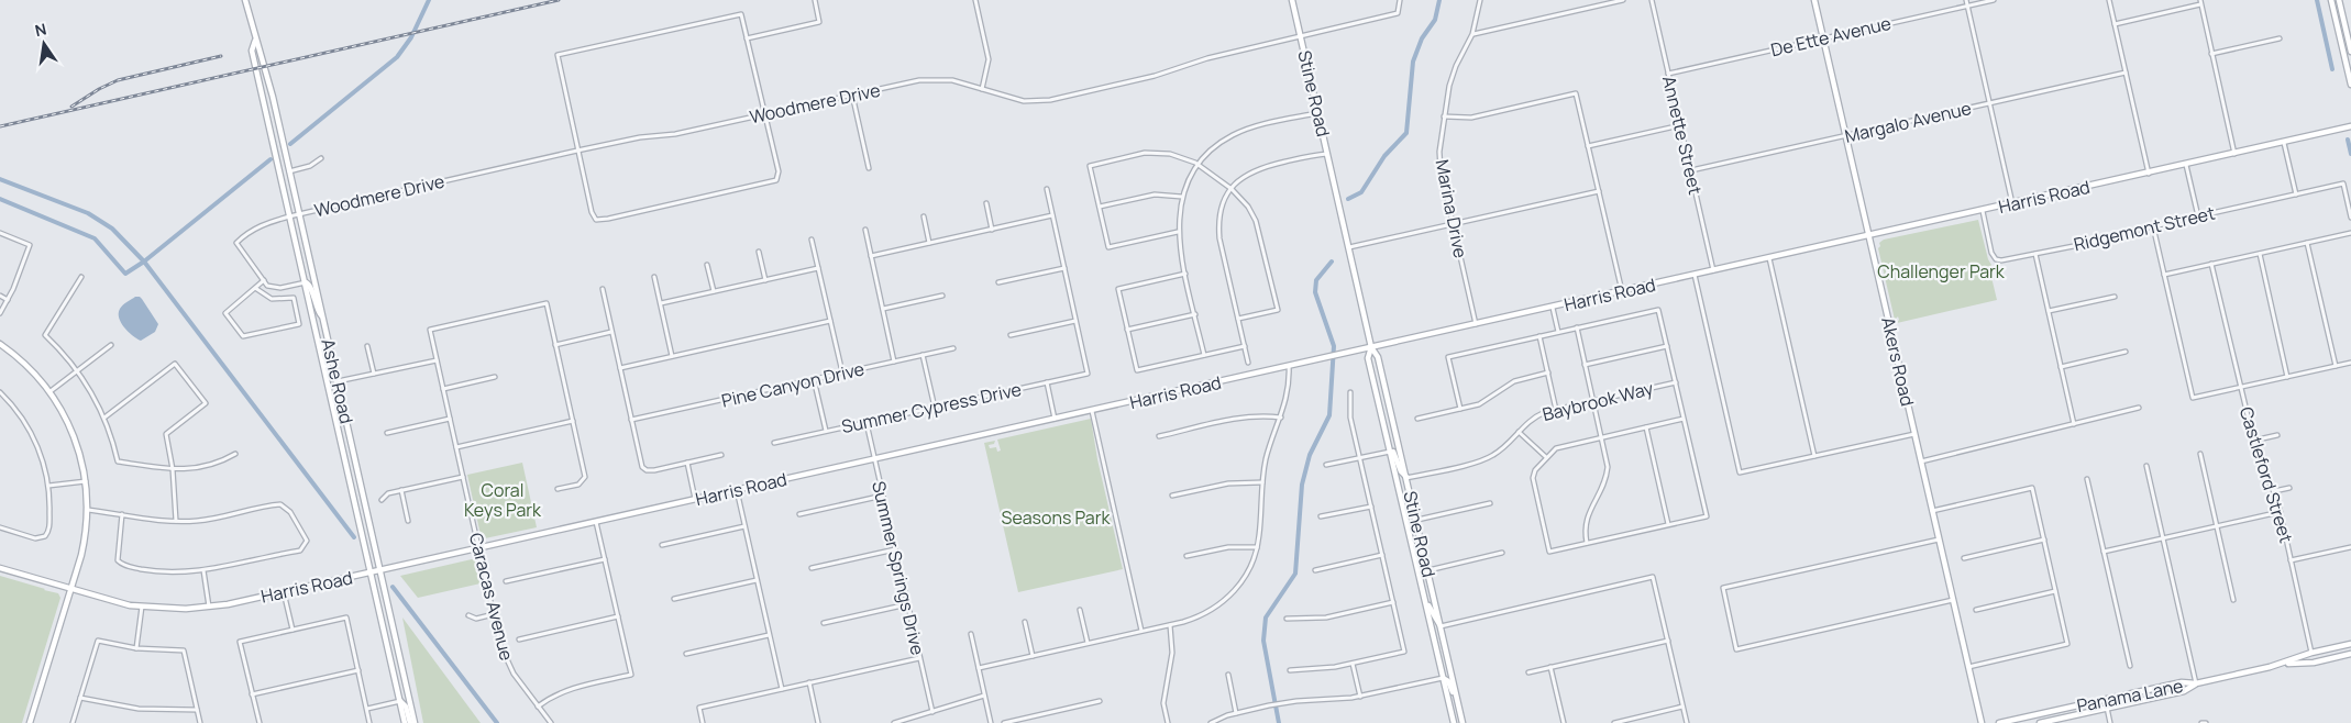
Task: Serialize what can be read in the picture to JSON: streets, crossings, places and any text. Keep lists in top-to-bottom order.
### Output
{
  "streets": {
    "street": [
      "De Ette Avenue",
      "Stine Road",
      "Woodmere Drive",
      "Margalo Avenue",
      "Annette Street",
      "Harris Road",
      "Marina Drive",
      "Ridgemont Street",
      "Akers Road",
      "Ashe Road",
      "Pine Canyon Drive",
      "Baybrook Way",
      "Summer Cypress Drive",
      "Castleford Street",
      "Summer Springs Drive",
      "Caracas Avenue",
      "Panama Lane"
    ]
  },
  "crossings": [
    ["De Ette Avenue", "Annette Street"],
    ["De Ette Avenue", "Akers Road"],
    ["Stine Road", "Woodmere Drive"],
    ["Stine Road", "Harris Road"],
    ["Stine Road", "Baybrook Way"],
    ["Woodmere Drive", "Ashe Road"],
    ["Margalo Avenue", "Annette Street"],
    ["Margalo Avenue", "Akers Road"],
    ["Annette Street", "Harris Road"],
    ["Harris Road", "Marina Drive"],
    ["Harris Road", "Ridgemont Street"],
    ["Harris Road", "Akers Road"],
    ["Harris Road", "Ashe Road"],
    ["Harris Road", "Summer Springs Drive"],
    ["Harris Road", "Caracas Avenue"],
    ["Summer Cypress Drive", "Summer Springs Drive"]
  ],
  "parks": ["Challenger Park", "Coral Keys Park", "Seasons Park"],
  "north": "top"
}
